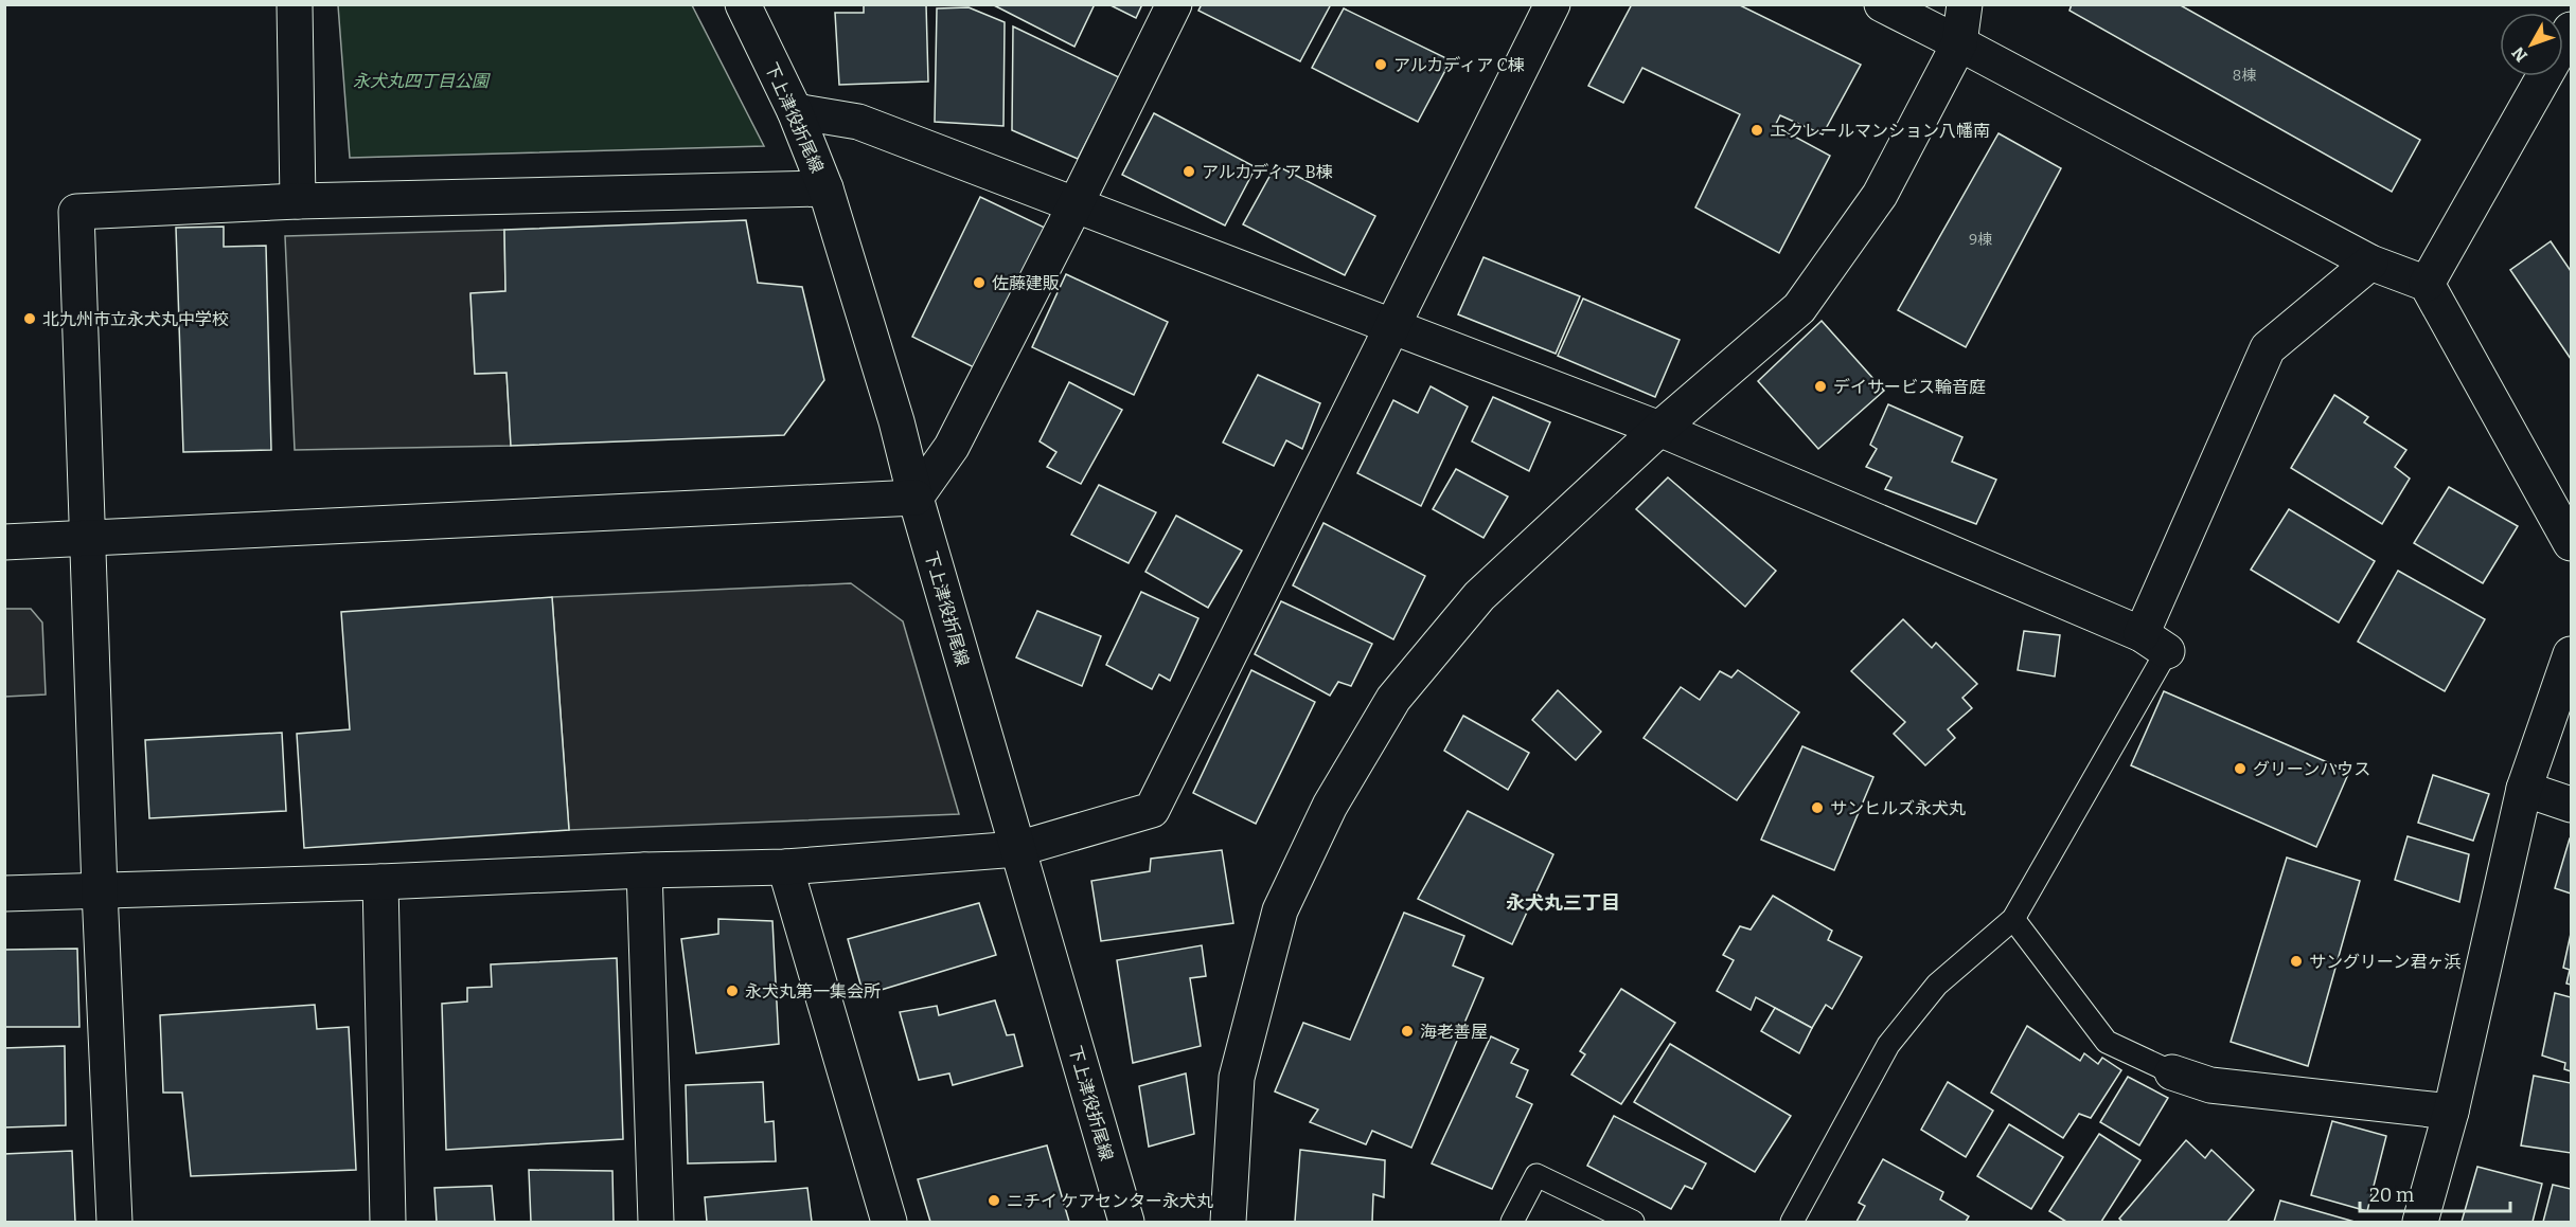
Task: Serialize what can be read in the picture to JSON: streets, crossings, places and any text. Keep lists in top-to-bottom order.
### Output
{
  "streets": {
    "street": ["下上津役折尾線"]
  },
  "districts": ["永犬丸三丁目"],
  "parks": ["永犬丸四丁目公園"],
  "places": [
    "アルカディア C棟",
    "エクレールマンション八幡南",
    "アルカディア B棟",
    "佐藤建販",
    "北九州市立永犬丸中学校",
    "デイサービス輪音庭",
    "グリーンハウス",
    "サンヒルズ永犬丸",
    "サングリーン君ヶ浜",
    "永犬丸第一集会所",
    "海老善屋",
    "ニチイ ケアセンター永犬丸"
  ],
  "house_numbers": ["8棟", "9棟"],
  "scale_bar": "20 m",
  "north": "bottom left"
}
